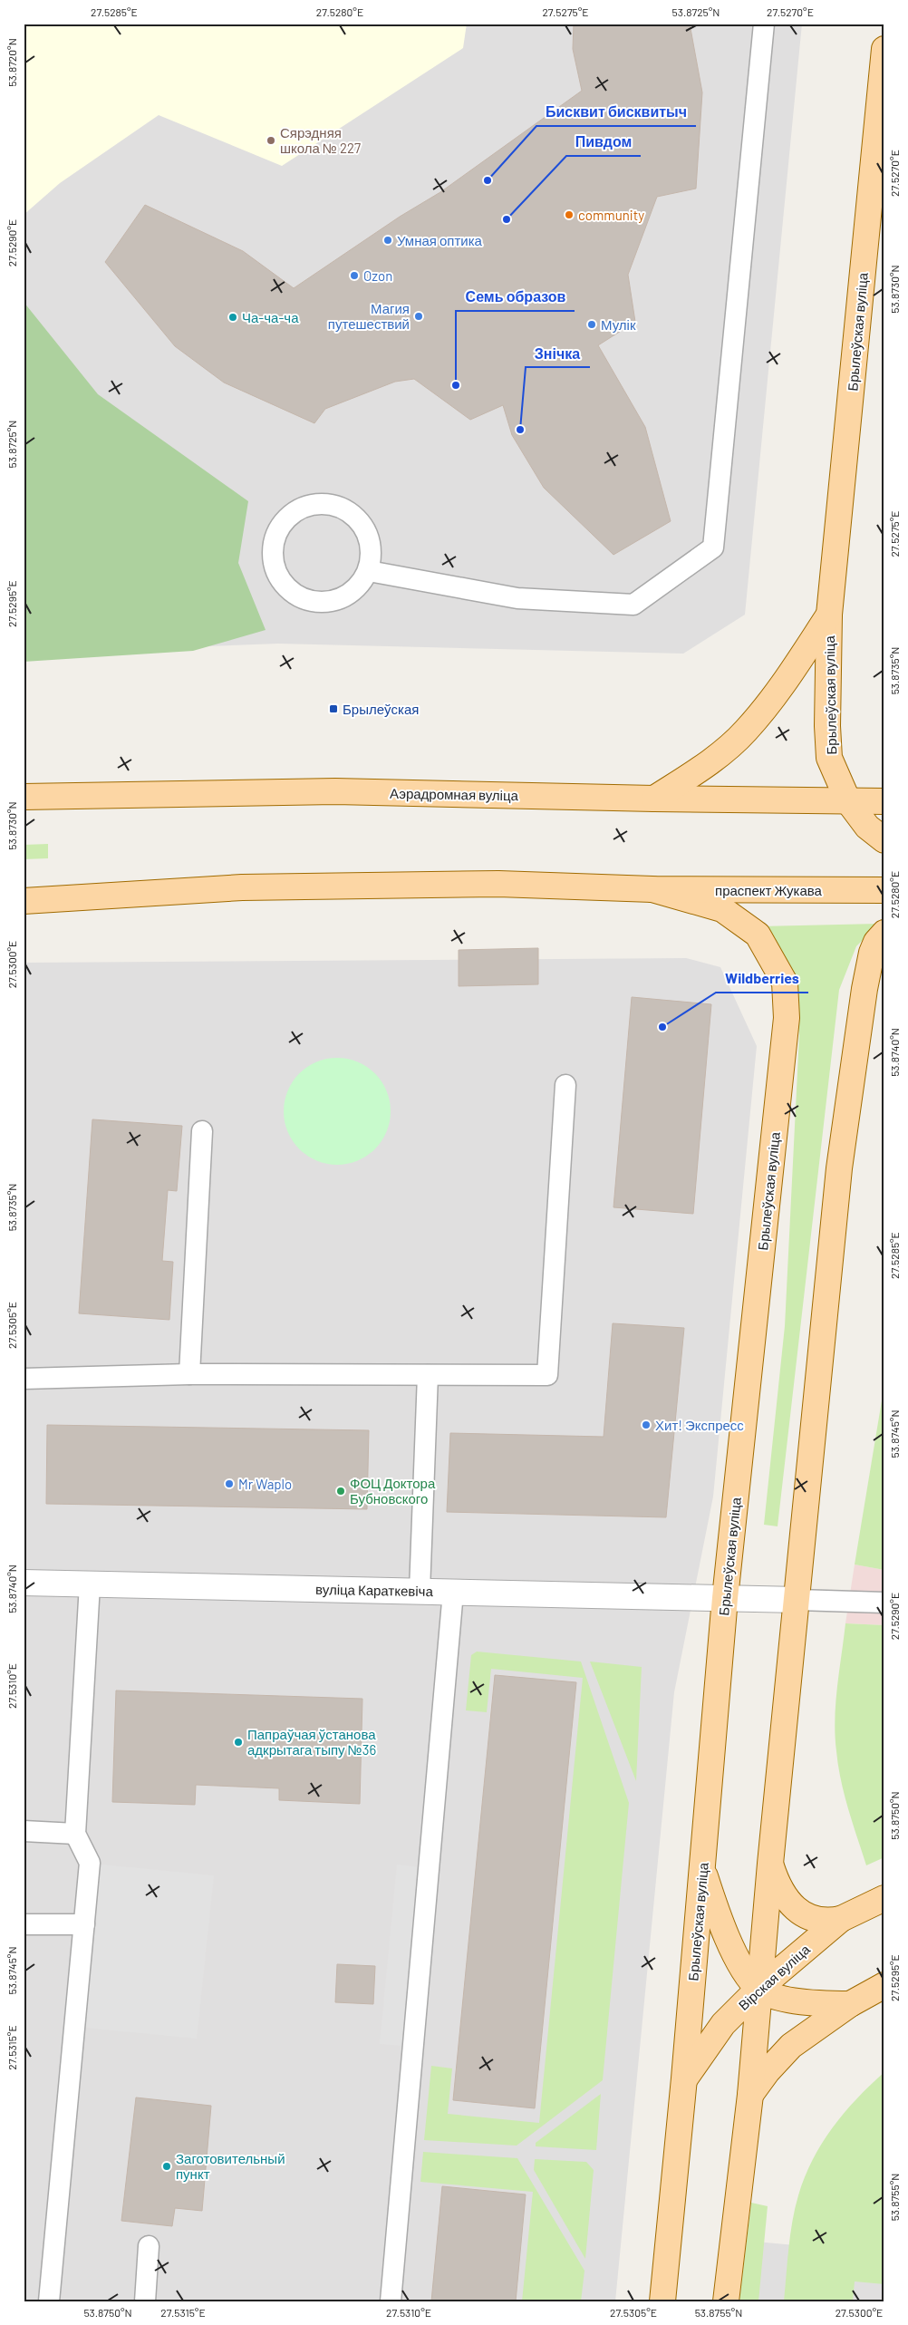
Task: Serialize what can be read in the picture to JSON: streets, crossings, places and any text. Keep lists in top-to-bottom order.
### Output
{
  "streets": {
    "main road": [
      "Брылеўская вуліца",
      "Аэрадромная вуліца",
      "праспект Жукава",
      "Вірская вуліца"
    ],
    "street": ["вуліца Караткевіча"]
  },
  "crossings": [
    ["Брылеўская вуліца", "Аэрадромная вуліца"],
    ["Брылеўская вуліца", "праспект Жукава"],
    ["Брылеўская вуліца", "вуліца Караткевіча"],
    ["Брылеўская вуліца", "Вірская вуліца"]
  ],
  "places": {
    "other": [
      "Сярэдняя школа № 227",
      "Бисквит бисквитыч",
      "community",
      "Пивдом",
      "Умная оптика",
      "Ozon",
      "Магия путешествий",
      "Ча-ча-ча",
      "Мулік",
      "Семь образов",
      "Знічка",
      "Wildberries",
      "Хит! Экспресс",
      "Mr Waplo",
      "ФОЦ Доктора Бубновского",
      "Папраўчая ўстанова адкрытага тыпу №36",
      "Заготовительный пункт"
    ],
    "transit": ["Брылеўская"]
  },
  "coordinates": [
    "27.5285°E",
    "27.5280°E",
    "27.5275°E",
    "53.8725°N",
    "27.5270°E",
    "53.8720°N",
    "27.5290°E",
    "53.8730°N",
    "27.5295°E",
    "53.8735°N",
    "27.5300°E",
    "53.8740°N",
    "27.5305°E",
    "53.8745°N",
    "27.5310°E",
    "53.8750°N",
    "27.5315°E",
    "53.8755°N"
  ]
}
